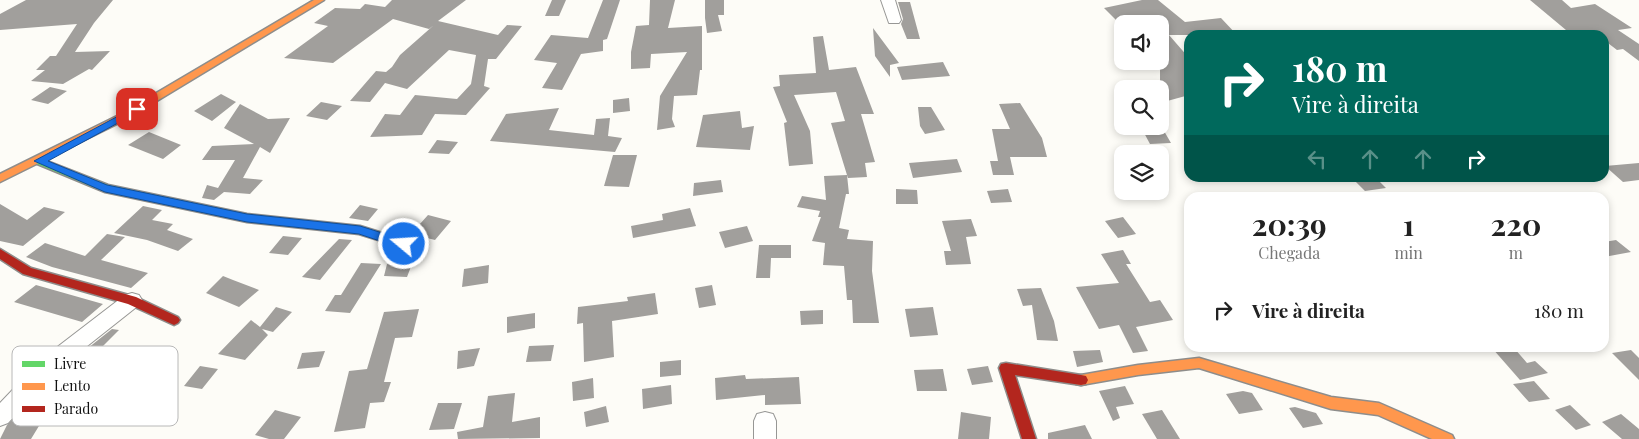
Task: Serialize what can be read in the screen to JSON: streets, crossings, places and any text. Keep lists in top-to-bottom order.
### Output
{
  "legend": ["Livre", "Lento", "Parado"],
  "page": {
    "turn": ["180 m", "Vire à direita"],
    "eta": [
      "20:39",
      "Chegada",
      "1",
      "min",
      "220",
      "m"
    ],
    "list": [
      {
        "name": "Vire à direita",
        "value": "180 m"
      }
    ]
  }
}
